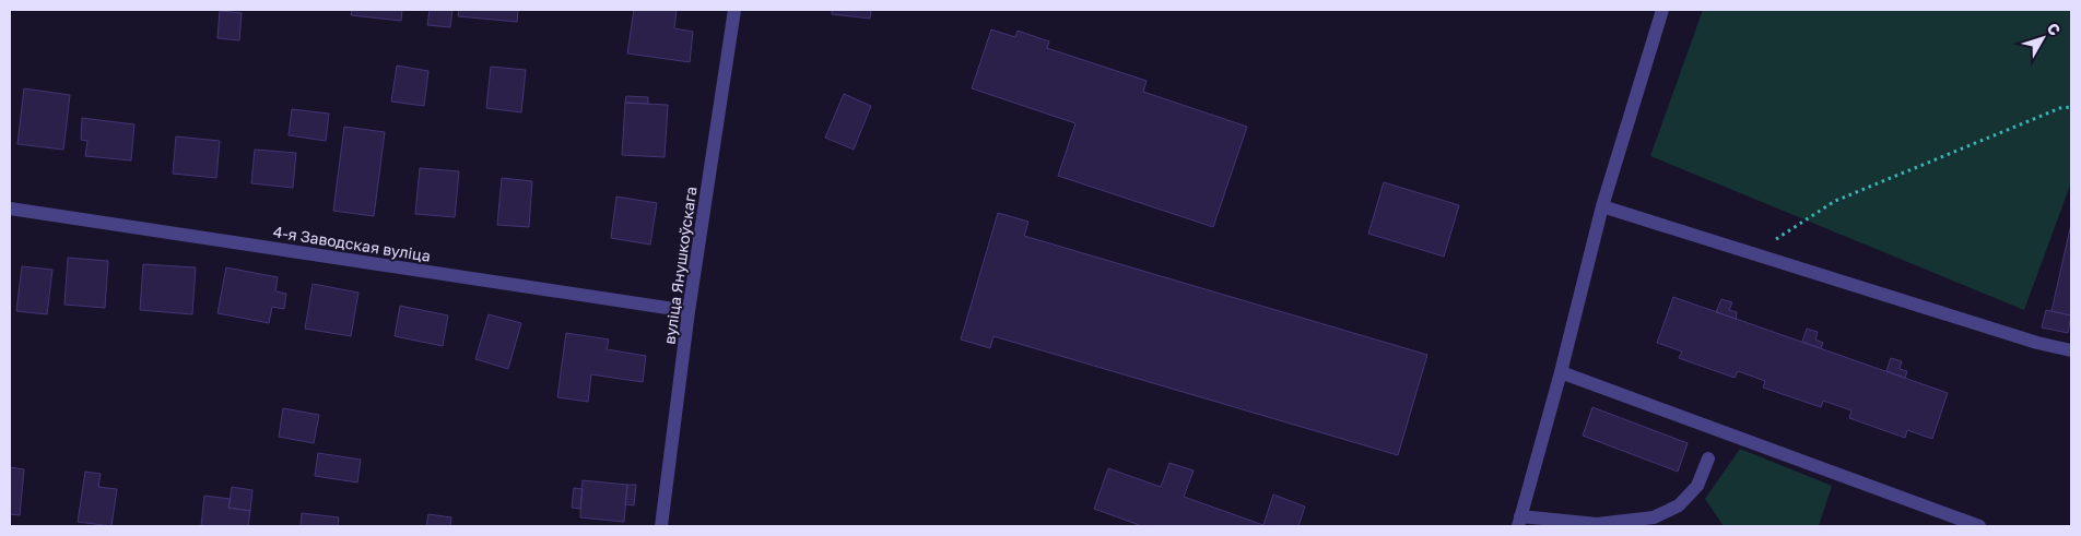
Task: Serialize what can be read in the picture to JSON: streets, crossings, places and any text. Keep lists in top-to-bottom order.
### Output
{
  "streets": {
    "street": ["4-я Заводская вуліца", "вуліца Янушкоўскага"]
  },
  "crossings": [
    ["4-я Заводская вуліца", "вуліца Янушкоўскага"]
  ],
  "north": "top right"
}
